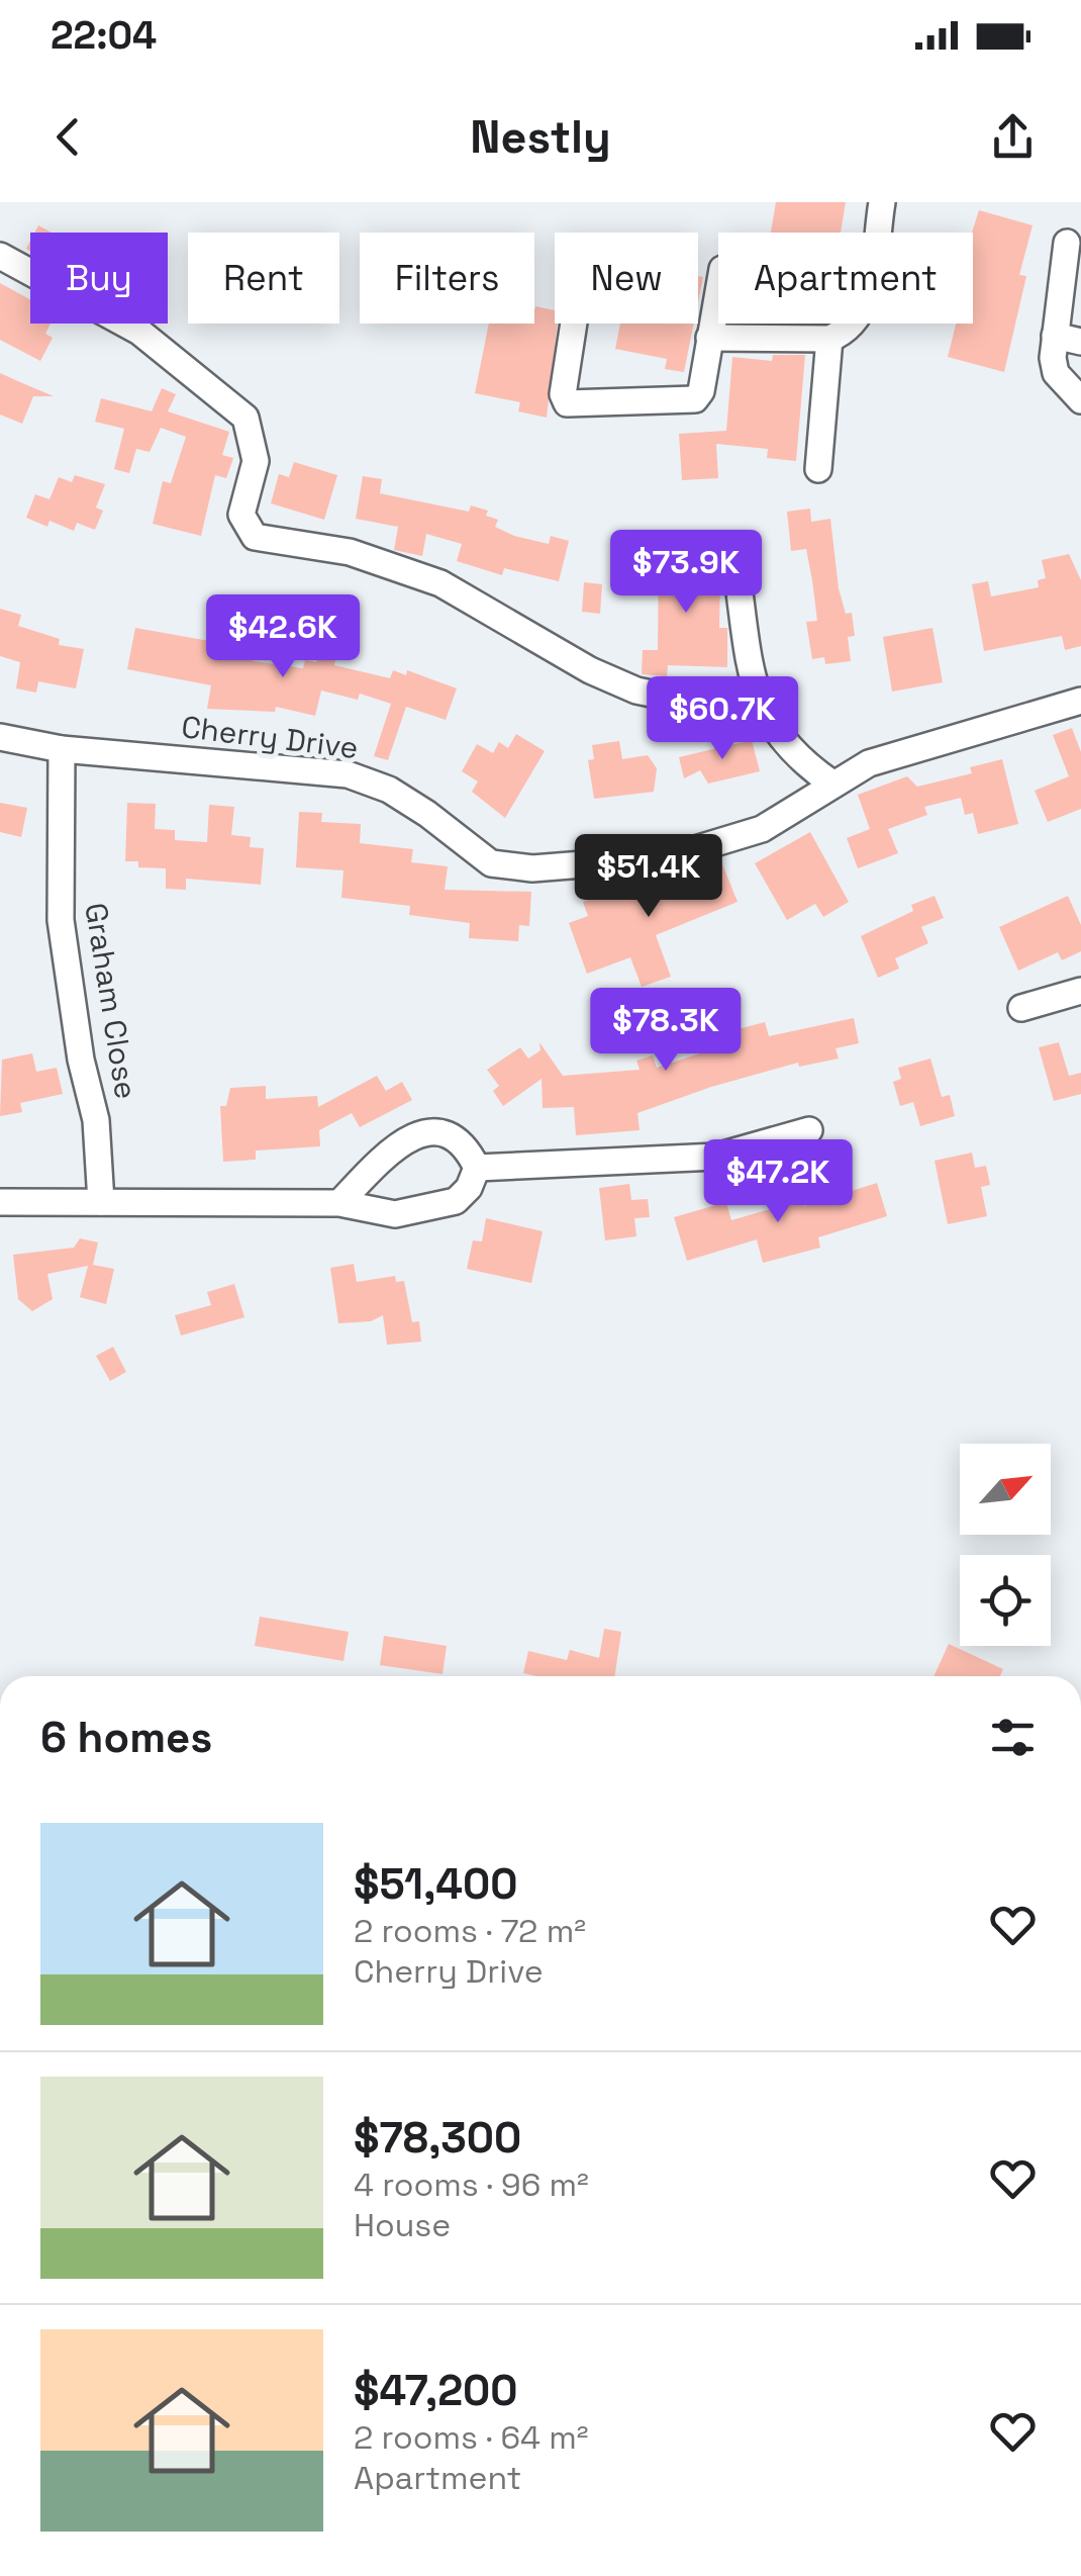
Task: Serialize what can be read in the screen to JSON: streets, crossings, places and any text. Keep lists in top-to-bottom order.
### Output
{
  "streets": {
    "street": ["Cherry Drive", "Graham Close"]
  },
  "crossings": [
    ["Cherry Drive", "Graham Close"]
  ],
  "north": "top right",
  "page": {
    "status": "22:04",
    "header": "Nestly",
    "chip": [
      "Buy",
      "Rent",
      "Filters",
      "New",
      "Apartment"
    ],
    "price": [
      "$73.9K",
      "$42.6K",
      "$60.7K",
      "$51.4K",
      "$78.3K",
      "$47.2K"
    ],
    "heading": "6 homes",
    "list": [
      {
        "name": "$51,400",
        "note": "2 rooms · 72 m² · Cherry Drive"
      },
      {
        "name": "$78,300",
        "note": "4 rooms · 96 m² · House"
      },
      {
        "name": "$47,200",
        "note": "2 rooms · 64 m² · Apartment"
      }
    ]
  }
}
